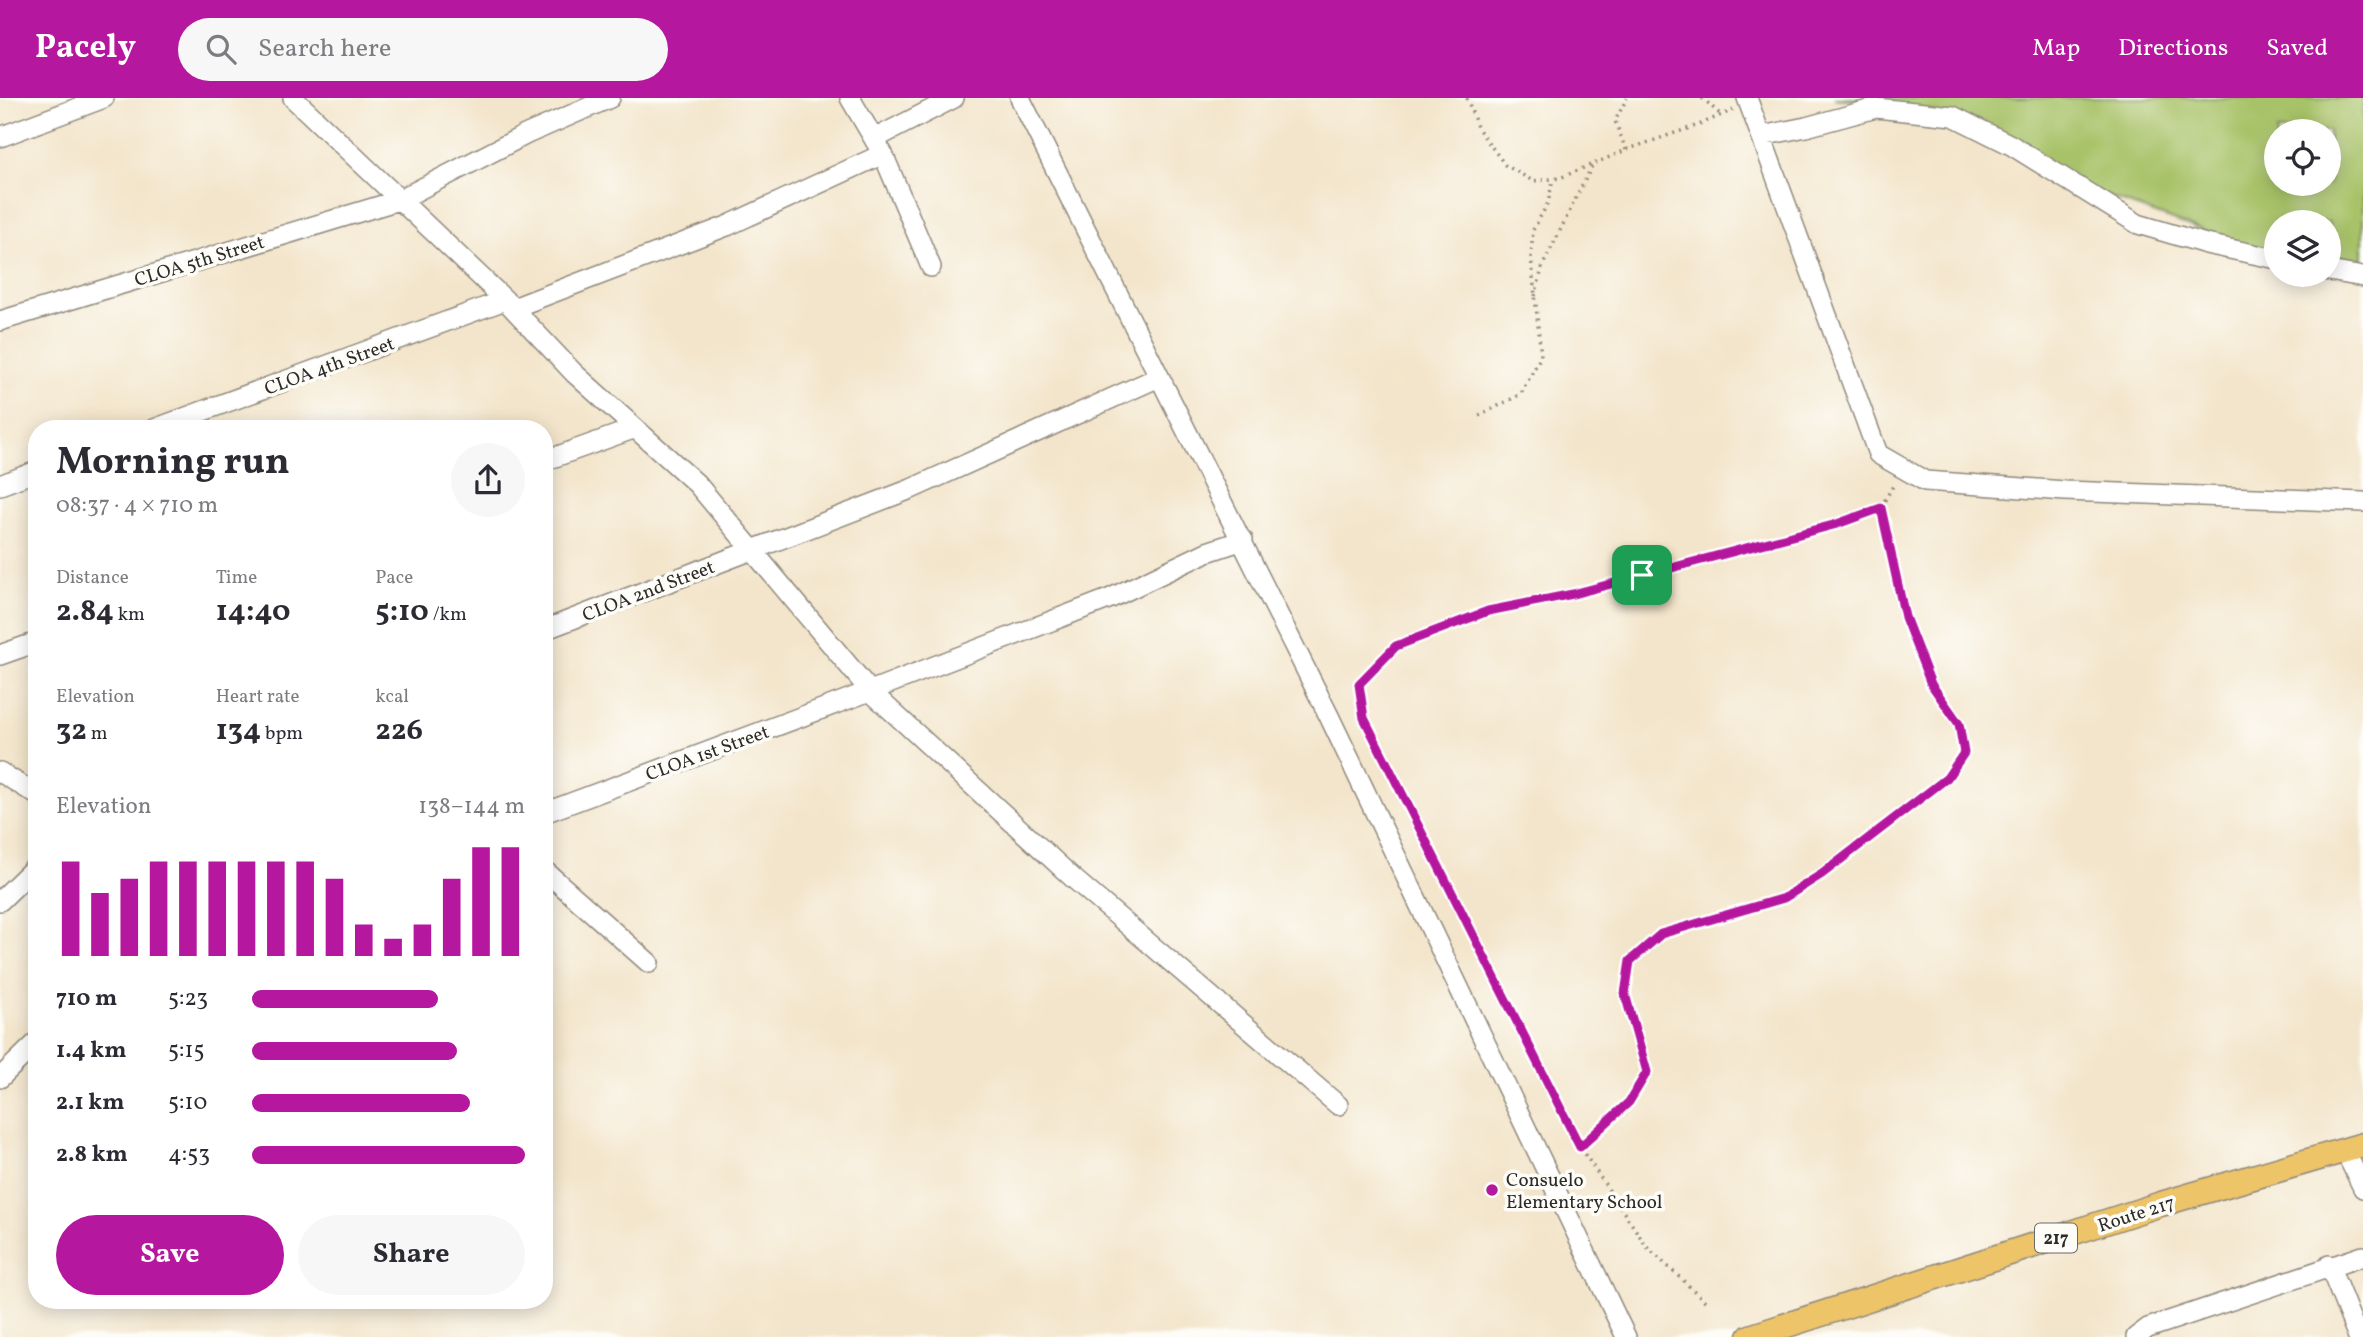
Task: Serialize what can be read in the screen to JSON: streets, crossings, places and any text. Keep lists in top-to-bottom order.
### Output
{
  "streets": {
    "main road": ["Route 217", "217"],
    "street": [
      "CLOA 5th Street",
      "CLOA 4th Street",
      "CLOA 2nd Street",
      "CLOA 1st Street"
    ]
  },
  "places": ["Consuelo Elementary School"],
  "page": {
    "header": "Pacely",
    "search": "Search here",
    "nav": ["Map", "Directions", "Saved"],
    "heading": ["Morning run", "08:37 · 4 × 710 m"],
    "stats": [
      ["Distance", "2.84 km"],
      ["Time", "14:40"],
      ["Pace", "5:10 /km"],
      ["Elevation", "32 m"],
      ["Heart rate", "134 bpm"],
      ["kcal", "226"]
    ],
    "chart": ["Elevation", "138–144 m"],
    "list": [
      {
        "name": "710 m",
        "note": "5:23"
      },
      {
        "name": "1.4 km",
        "note": "5:15"
      },
      {
        "name": "2.1 km",
        "note": "5:10"
      },
      {
        "name": "2.8 km",
        "note": "4:53"
      }
    ],
    "buttons": ["Save", "Share"]
  }
}
